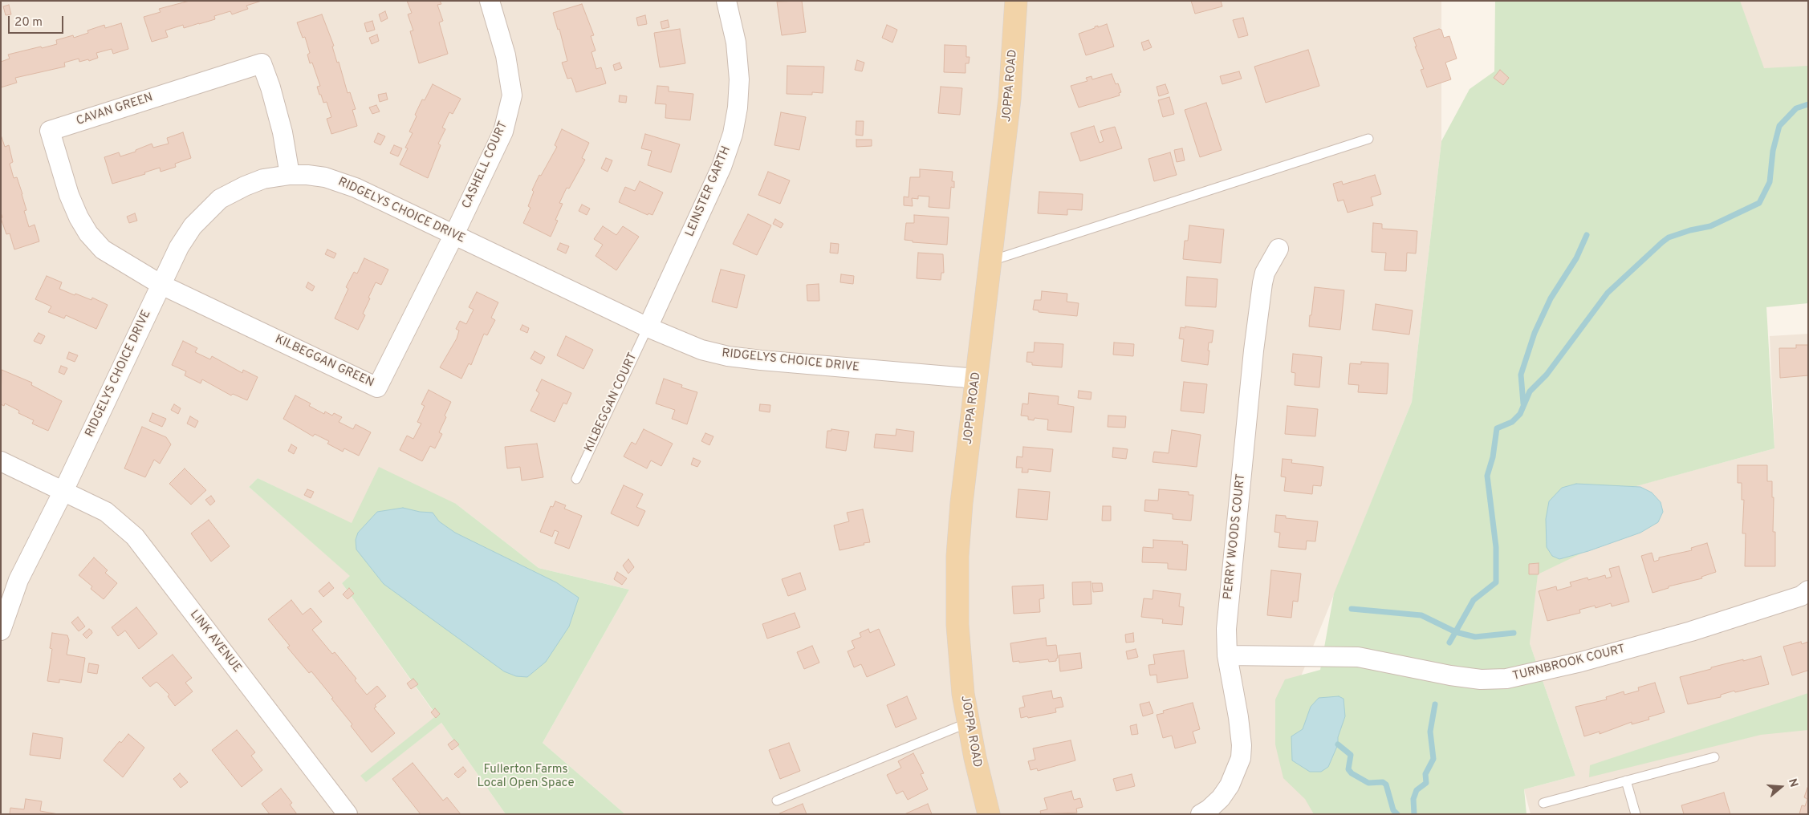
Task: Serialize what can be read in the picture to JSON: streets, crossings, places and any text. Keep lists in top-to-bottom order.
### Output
{
  "streets": {
    "main road": ["JOPPA ROAD"],
    "street": [
      "CAVAN GREEN",
      "CASHELL COURT",
      "LEINSTER GARTH",
      "RIDGELYS CHOICE DRIVE",
      "KILBEGGAN GREEN",
      "PERRY WOODS COURT",
      "LINK AVENUE",
      "TURNBROOK COURT"
    ],
    "lane": ["KILBEGGAN COURT"]
  },
  "crossings": [
    ["JOPPA ROAD", "RIDGELYS CHOICE DRIVE"],
    ["CAVAN GREEN", "RIDGELYS CHOICE DRIVE"],
    ["CAVAN GREEN", "KILBEGGAN GREEN"],
    ["CASHELL COURT", "RIDGELYS CHOICE DRIVE"],
    ["CASHELL COURT", "KILBEGGAN GREEN"],
    ["LEINSTER GARTH", "RIDGELYS CHOICE DRIVE"],
    ["LEINSTER GARTH", "KILBEGGAN COURT"],
    ["RIDGELYS CHOICE DRIVE", "KILBEGGAN GREEN"],
    ["RIDGELYS CHOICE DRIVE", "KILBEGGAN COURT"],
    ["RIDGELYS CHOICE DRIVE", "LINK AVENUE"],
    ["PERRY WOODS COURT", "TURNBROOK COURT"]
  ],
  "parks": ["Fullerton Farms Local Open Space"],
  "scale_bar": "20 m",
  "north": "right"
}
